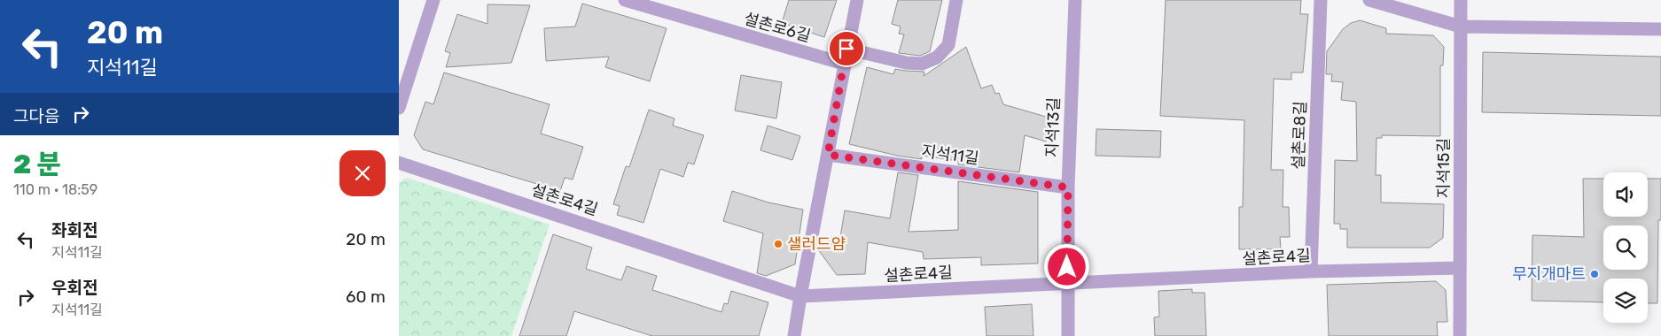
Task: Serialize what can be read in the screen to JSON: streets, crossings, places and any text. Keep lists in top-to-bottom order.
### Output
{
  "streets": {
    "street": [
      "설촌로6길",
      "지석13길",
      "설촌로8길",
      "지석11길",
      "지석15길",
      "설촌로4길"
    ]
  },
  "crossings": [
    ["지석13길", "지석11길"],
    ["지석13길", "설촌로4길"],
    ["설촌로8길", "설촌로4길"],
    ["지석15길", "설촌로4길"]
  ],
  "places": ["샐러드얌", "무지개마트"],
  "page": {
    "turn": ["20 m", "지석11길"],
    "then": "그다음",
    "heading": ["2 분", "110 m · 18:59"],
    "list": [
      {
        "name": "좌회전",
        "note": "지석11길",
        "value": "20 m"
      },
      {
        "name": "우회전",
        "note": "지석11길",
        "value": "60 m"
      }
    ]
  }
}
